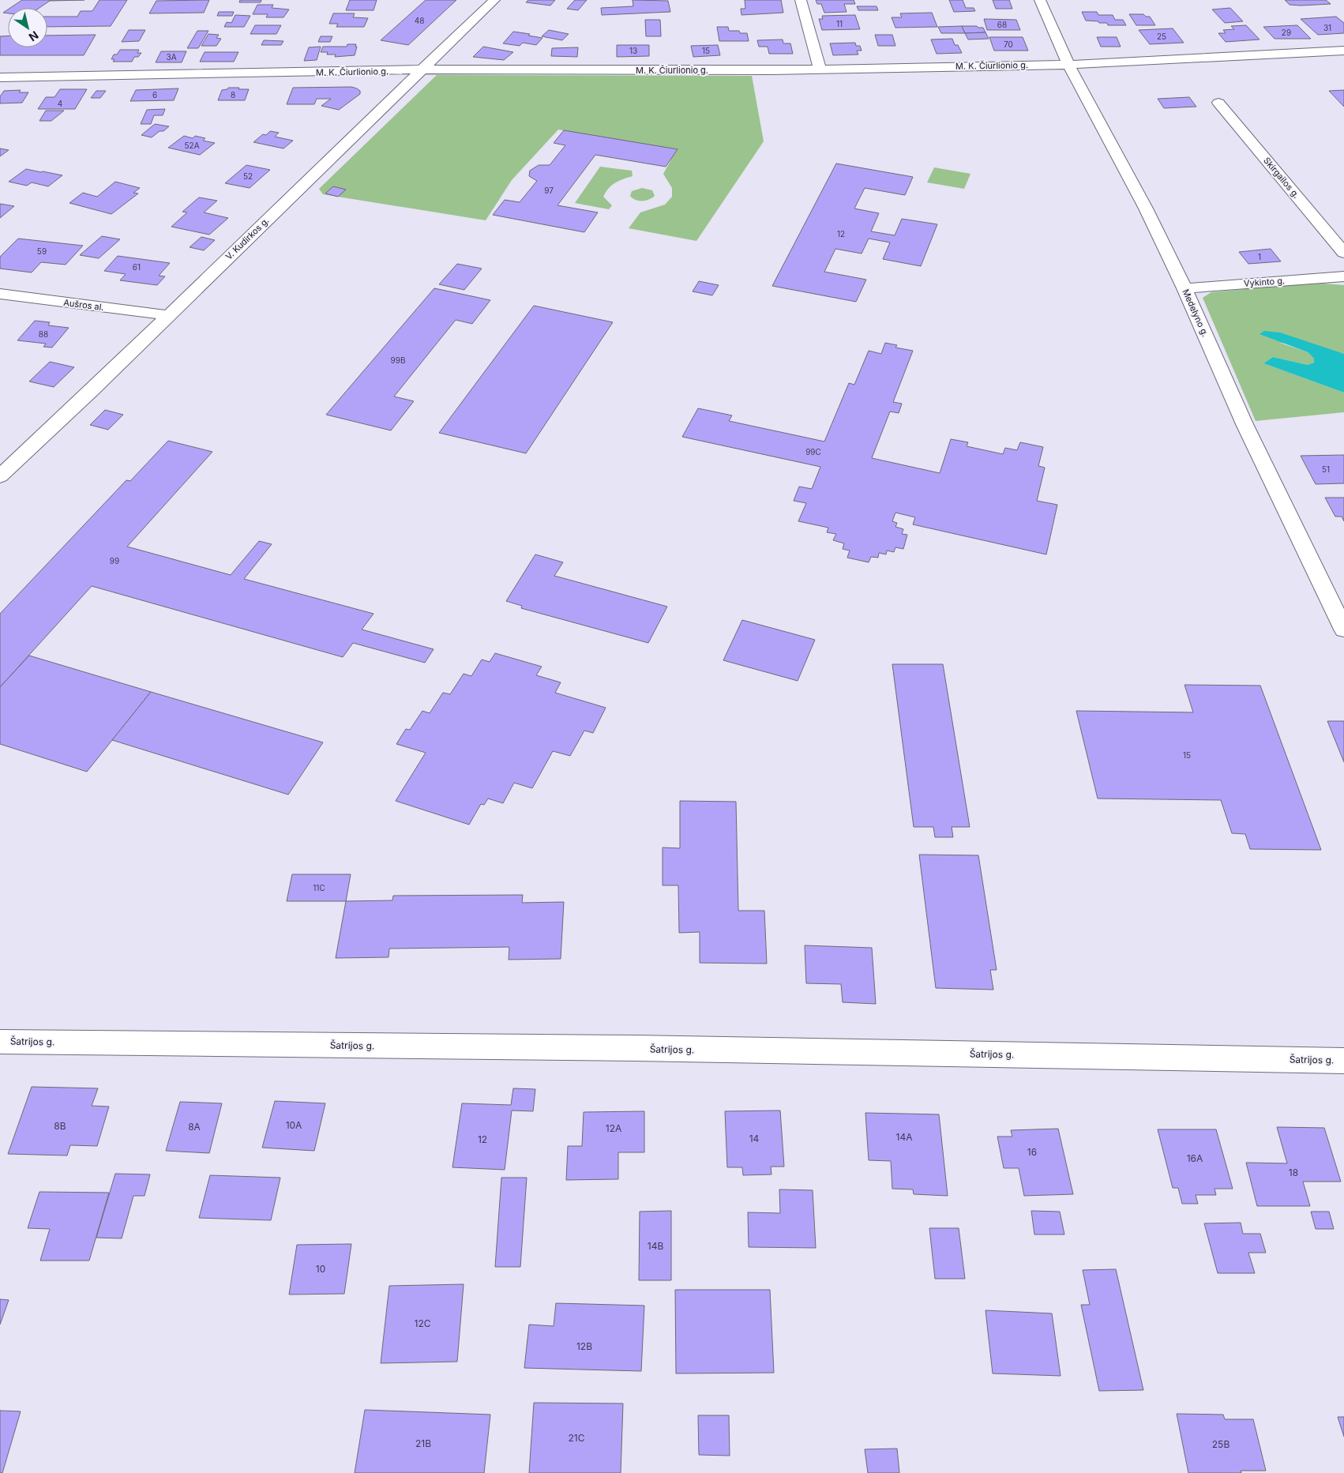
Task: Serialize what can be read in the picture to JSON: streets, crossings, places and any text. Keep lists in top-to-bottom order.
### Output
{
  "streets": {
    "street": [
      "M. K. Čiurlionio g.",
      "Skirgailos g.",
      "V. Kudirkos g.",
      "Vykinto g.",
      "Aušros al.",
      "Medelyno g.",
      "Šatrijos g."
    ]
  },
  "crossings": [
    ["M. K. Čiurlionio g.", "V. Kudirkos g."],
    ["M. K. Čiurlionio g.", "Medelyno g."],
    ["V. Kudirkos g.", "Aušros al."],
    ["Vykinto g.", "Medelyno g."]
  ],
  "house_numbers": [
    "48",
    "11",
    "68",
    "31",
    "29",
    "25",
    "70",
    "13",
    "15",
    "3A",
    "6",
    "8",
    "4",
    "52A",
    "52",
    "97",
    "12",
    "59",
    "1",
    "61",
    "88",
    "99B",
    "99C",
    "51",
    "99",
    "15",
    "11C",
    "10A",
    "8B",
    "8A",
    "12A",
    "14A",
    "14",
    "12",
    "16",
    "16A",
    "18",
    "14B",
    "10",
    "12C",
    "12B",
    "21C",
    "21B",
    "25B"
  ],
  "north": "bottom right"
}
